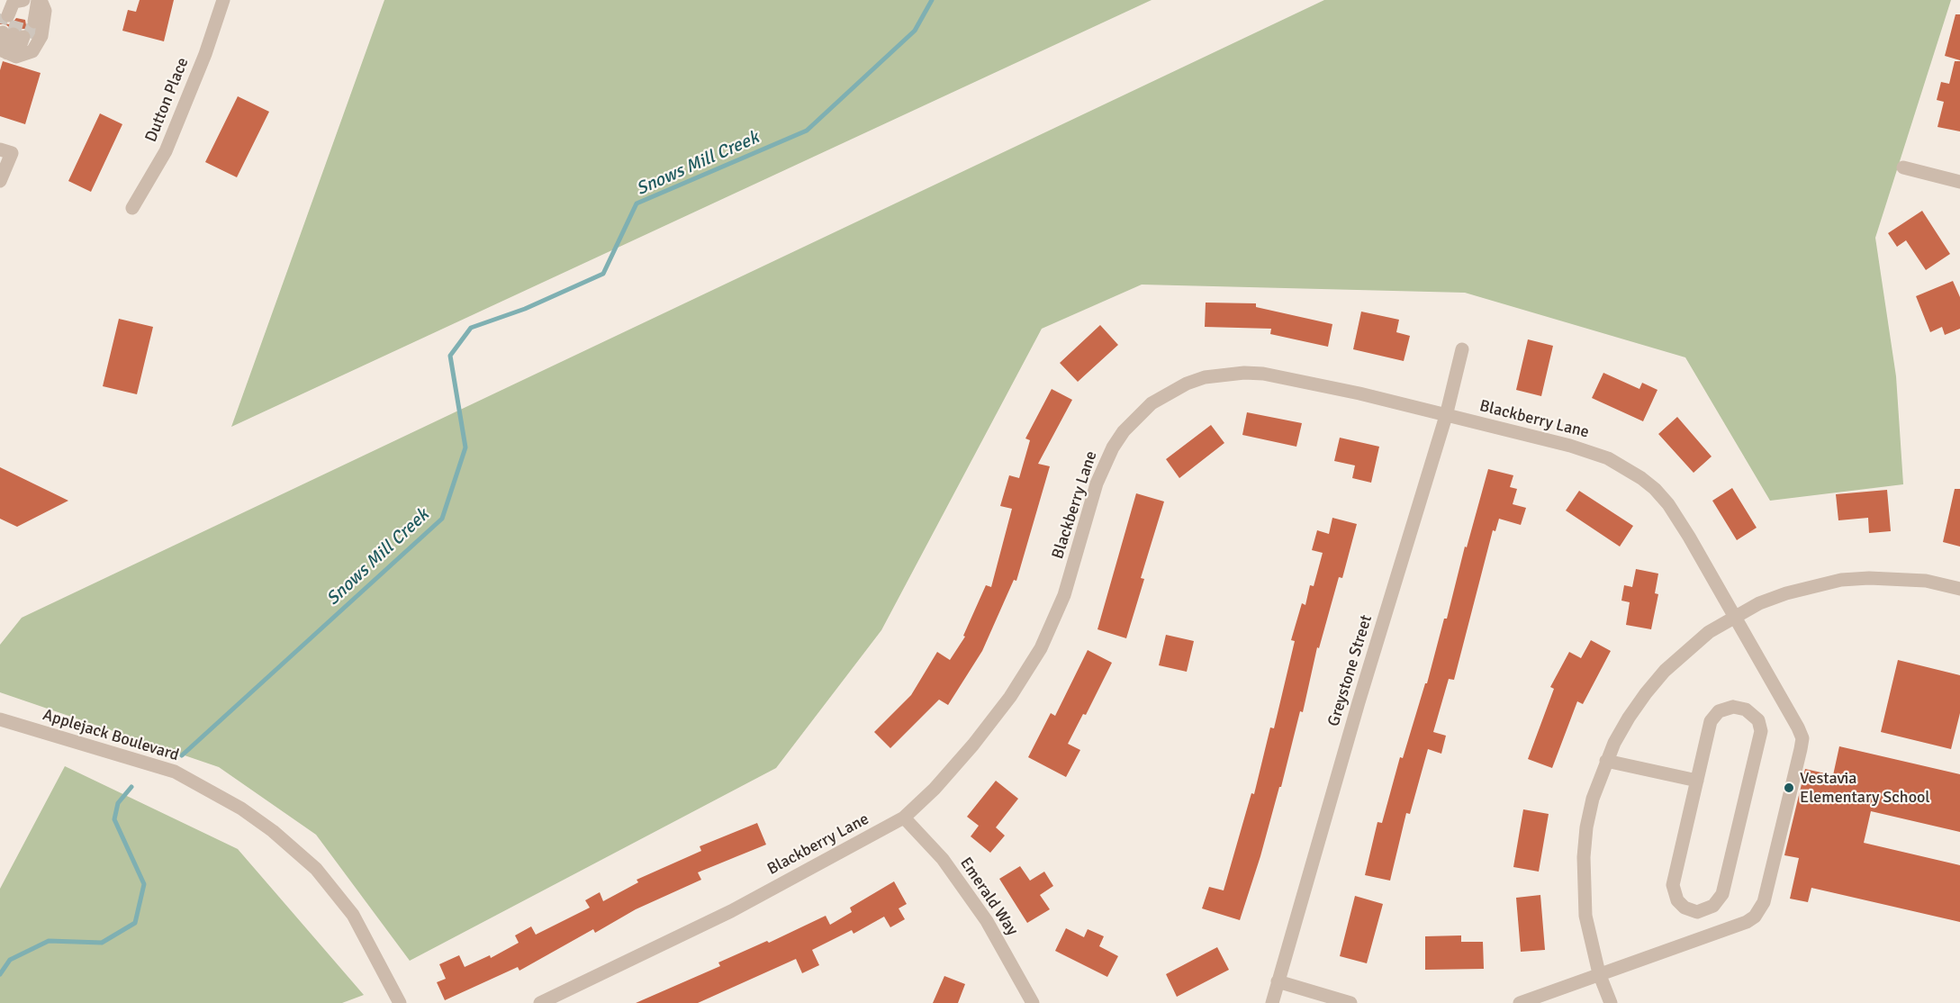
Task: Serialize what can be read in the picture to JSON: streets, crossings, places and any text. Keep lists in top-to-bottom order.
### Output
{
  "streets": {
    "street": [
      "Dutton Place",
      "Blackberry Lane",
      "Greystone Street",
      "Applejack Boulevard",
      "Emerald Way"
    ]
  },
  "crossings": [
    ["Blackberry Lane", "Greystone Street"],
    ["Blackberry Lane", "Emerald Way"]
  ],
  "water": ["Snows Mill Creek"],
  "places": ["Vestavia Elementary School"]
}
